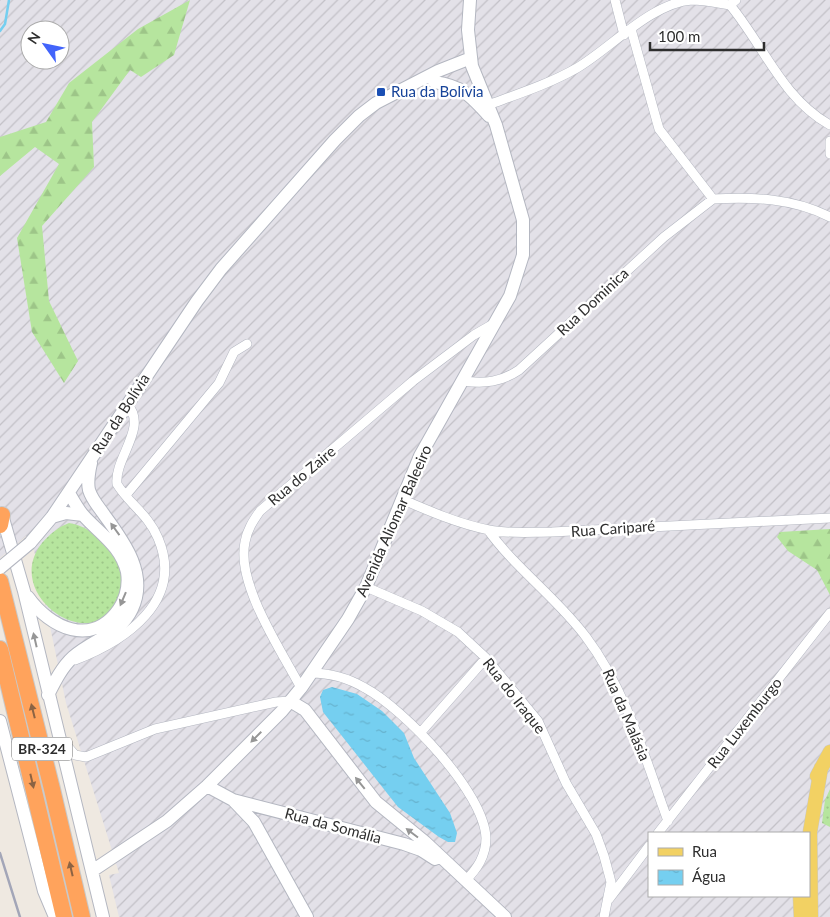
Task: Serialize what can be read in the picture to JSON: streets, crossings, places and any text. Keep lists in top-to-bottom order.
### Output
{
  "streets": {
    "highway": ["BR-324"],
    "main road": ["Rua da Bolívia", "Avenida Aliomar Baleeiro", "Rua da Somália"],
    "street": [
      "Rua Dominica",
      "Rua do Zaire",
      "Rua Cariparé",
      "Rua do Iraque",
      "Rua da Malásia",
      "Rua Luxemburgo"
    ]
  },
  "crossings": [
    ["Rua Dominica", "Avenida Aliomar Baleeiro"],
    ["Rua da Bolívia", "Avenida Aliomar Baleeiro"],
    ["Rua do Zaire", "Avenida Aliomar Baleeiro"],
    ["Avenida Aliomar Baleeiro", "Rua Cariparé"],
    ["Avenida Aliomar Baleeiro", "Rua do Iraque"],
    ["Avenida Aliomar Baleeiro", "Rua da Somália"],
    ["Rua Cariparé", "Rua da Malásia"],
    ["Rua da Malásia", "Rua Luxemburgo"]
  ],
  "places": {
    "transit": ["Rua da Bolívia"]
  },
  "legend": ["Rua", "Água"],
  "scale_bar": "100 m",
  "north": "top left"
}
